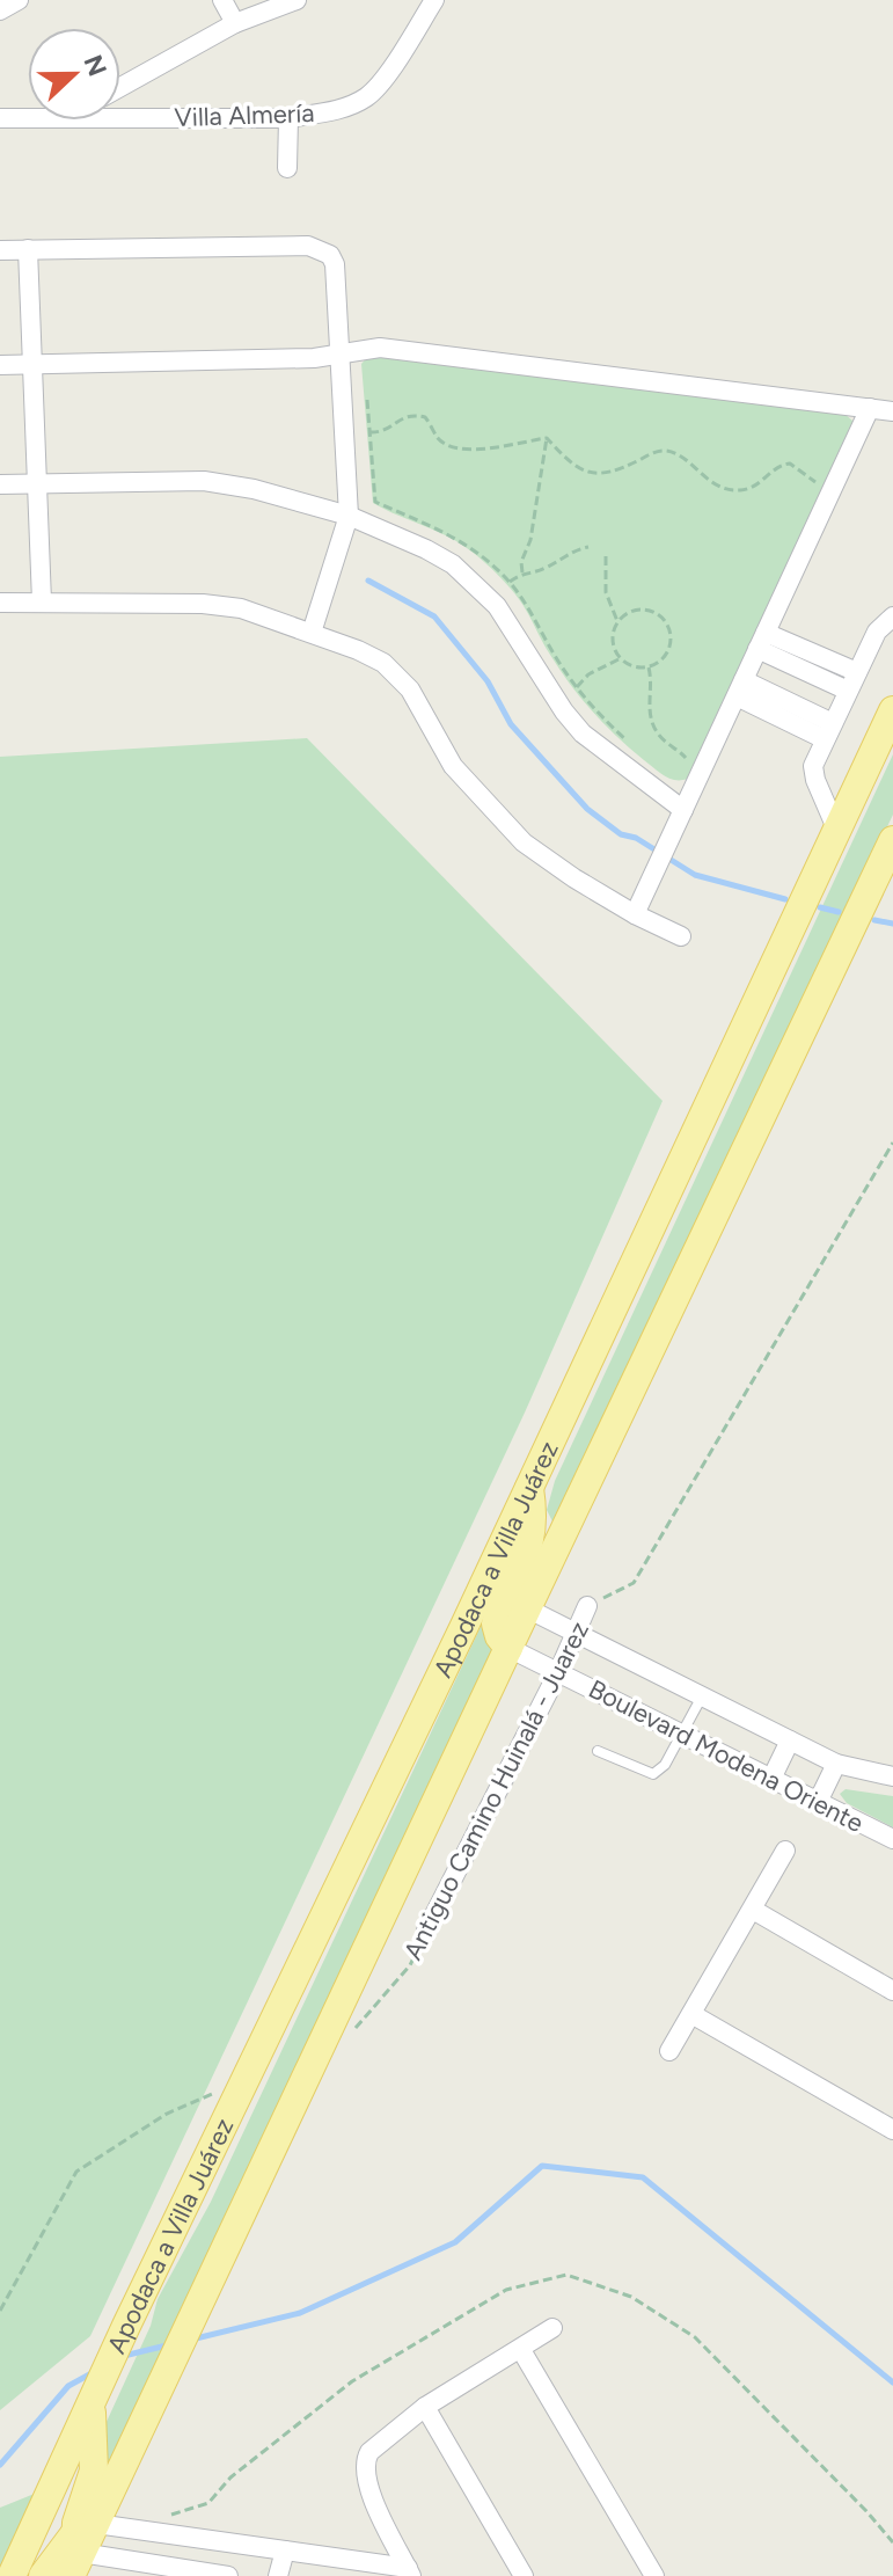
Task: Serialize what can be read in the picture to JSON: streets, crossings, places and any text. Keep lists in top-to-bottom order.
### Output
{
  "streets": {
    "main road": ["Apodaca a Villa Juárez"],
    "street": ["Villa Almería", "Boulevard Modena Oriente", "Antiguo Camino Huinalá - Juarez"]
  },
  "crossings": [
    ["Apodaca a Villa Juárez", "Boulevard Modena Oriente"],
    ["Apodaca a Villa Juárez", "Antiguo Camino Huinalá - Juarez"],
    ["Boulevard Modena Oriente", "Antiguo Camino Huinalá - Juarez"]
  ],
  "north": "right"
}
